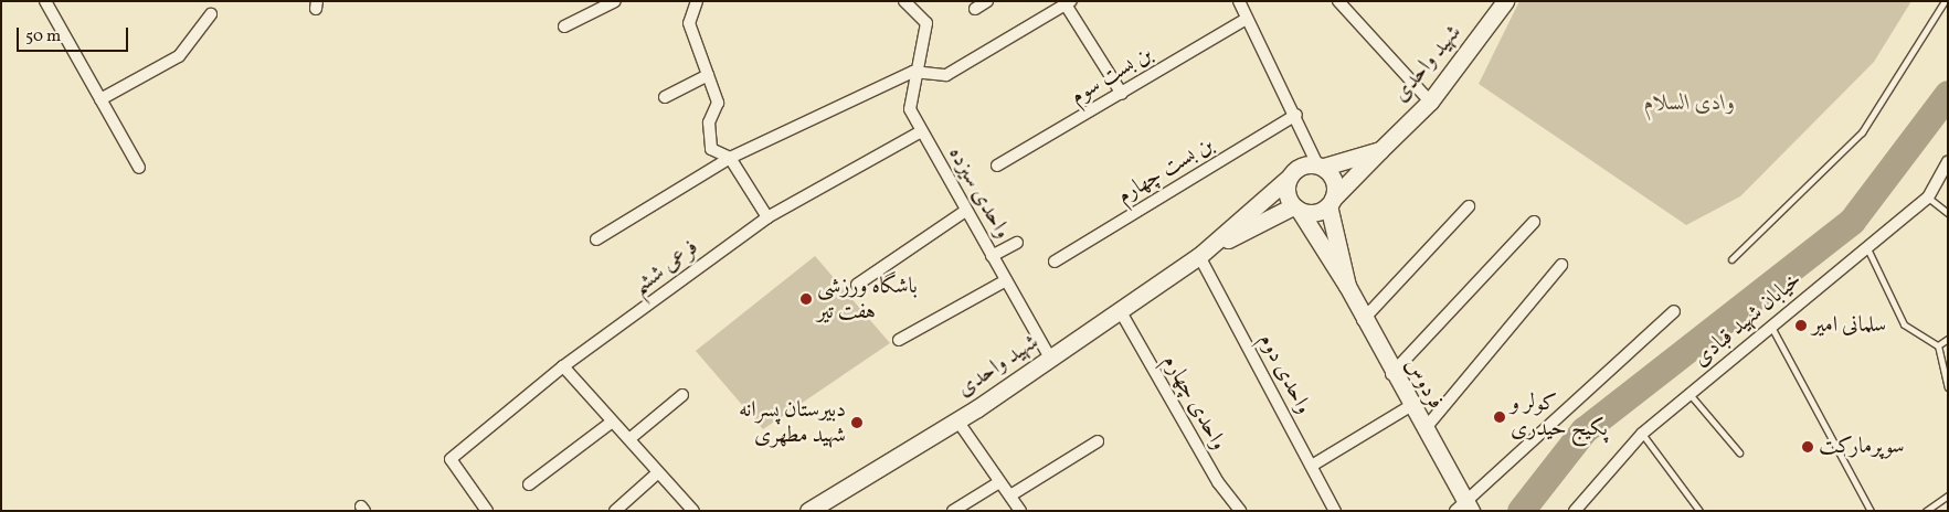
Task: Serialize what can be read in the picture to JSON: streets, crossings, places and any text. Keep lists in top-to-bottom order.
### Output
{
  "streets": {
    "street": [
      "شهید واحدی",
      "بن بست سوم",
      "بن بست چهارم",
      "واحدی سیزده",
      "فرعی ششم",
      "خیابان شهید قبادی",
      "واحدی دوم",
      "فردوس",
      "واحدی چهارم"
    ]
  },
  "crossings": [
    ["شهید واحدی", "واحدی سیزده"],
    ["شهید واحدی", "واحدی دوم"],
    ["شهید واحدی", "واحدی چهارم"],
    ["واحدی سیزده", "فرعی ششم"]
  ],
  "parks": ["وادی السلام"],
  "places": [
    "باشگاه ورزشی هفت تیر",
    "سلمانی امیر",
    "کولر و پکیج حیدری",
    "دبیرستان پسرانه شهید مطهری",
    "سوپرمارکت"
  ],
  "scale_bar": "50 m"
}
